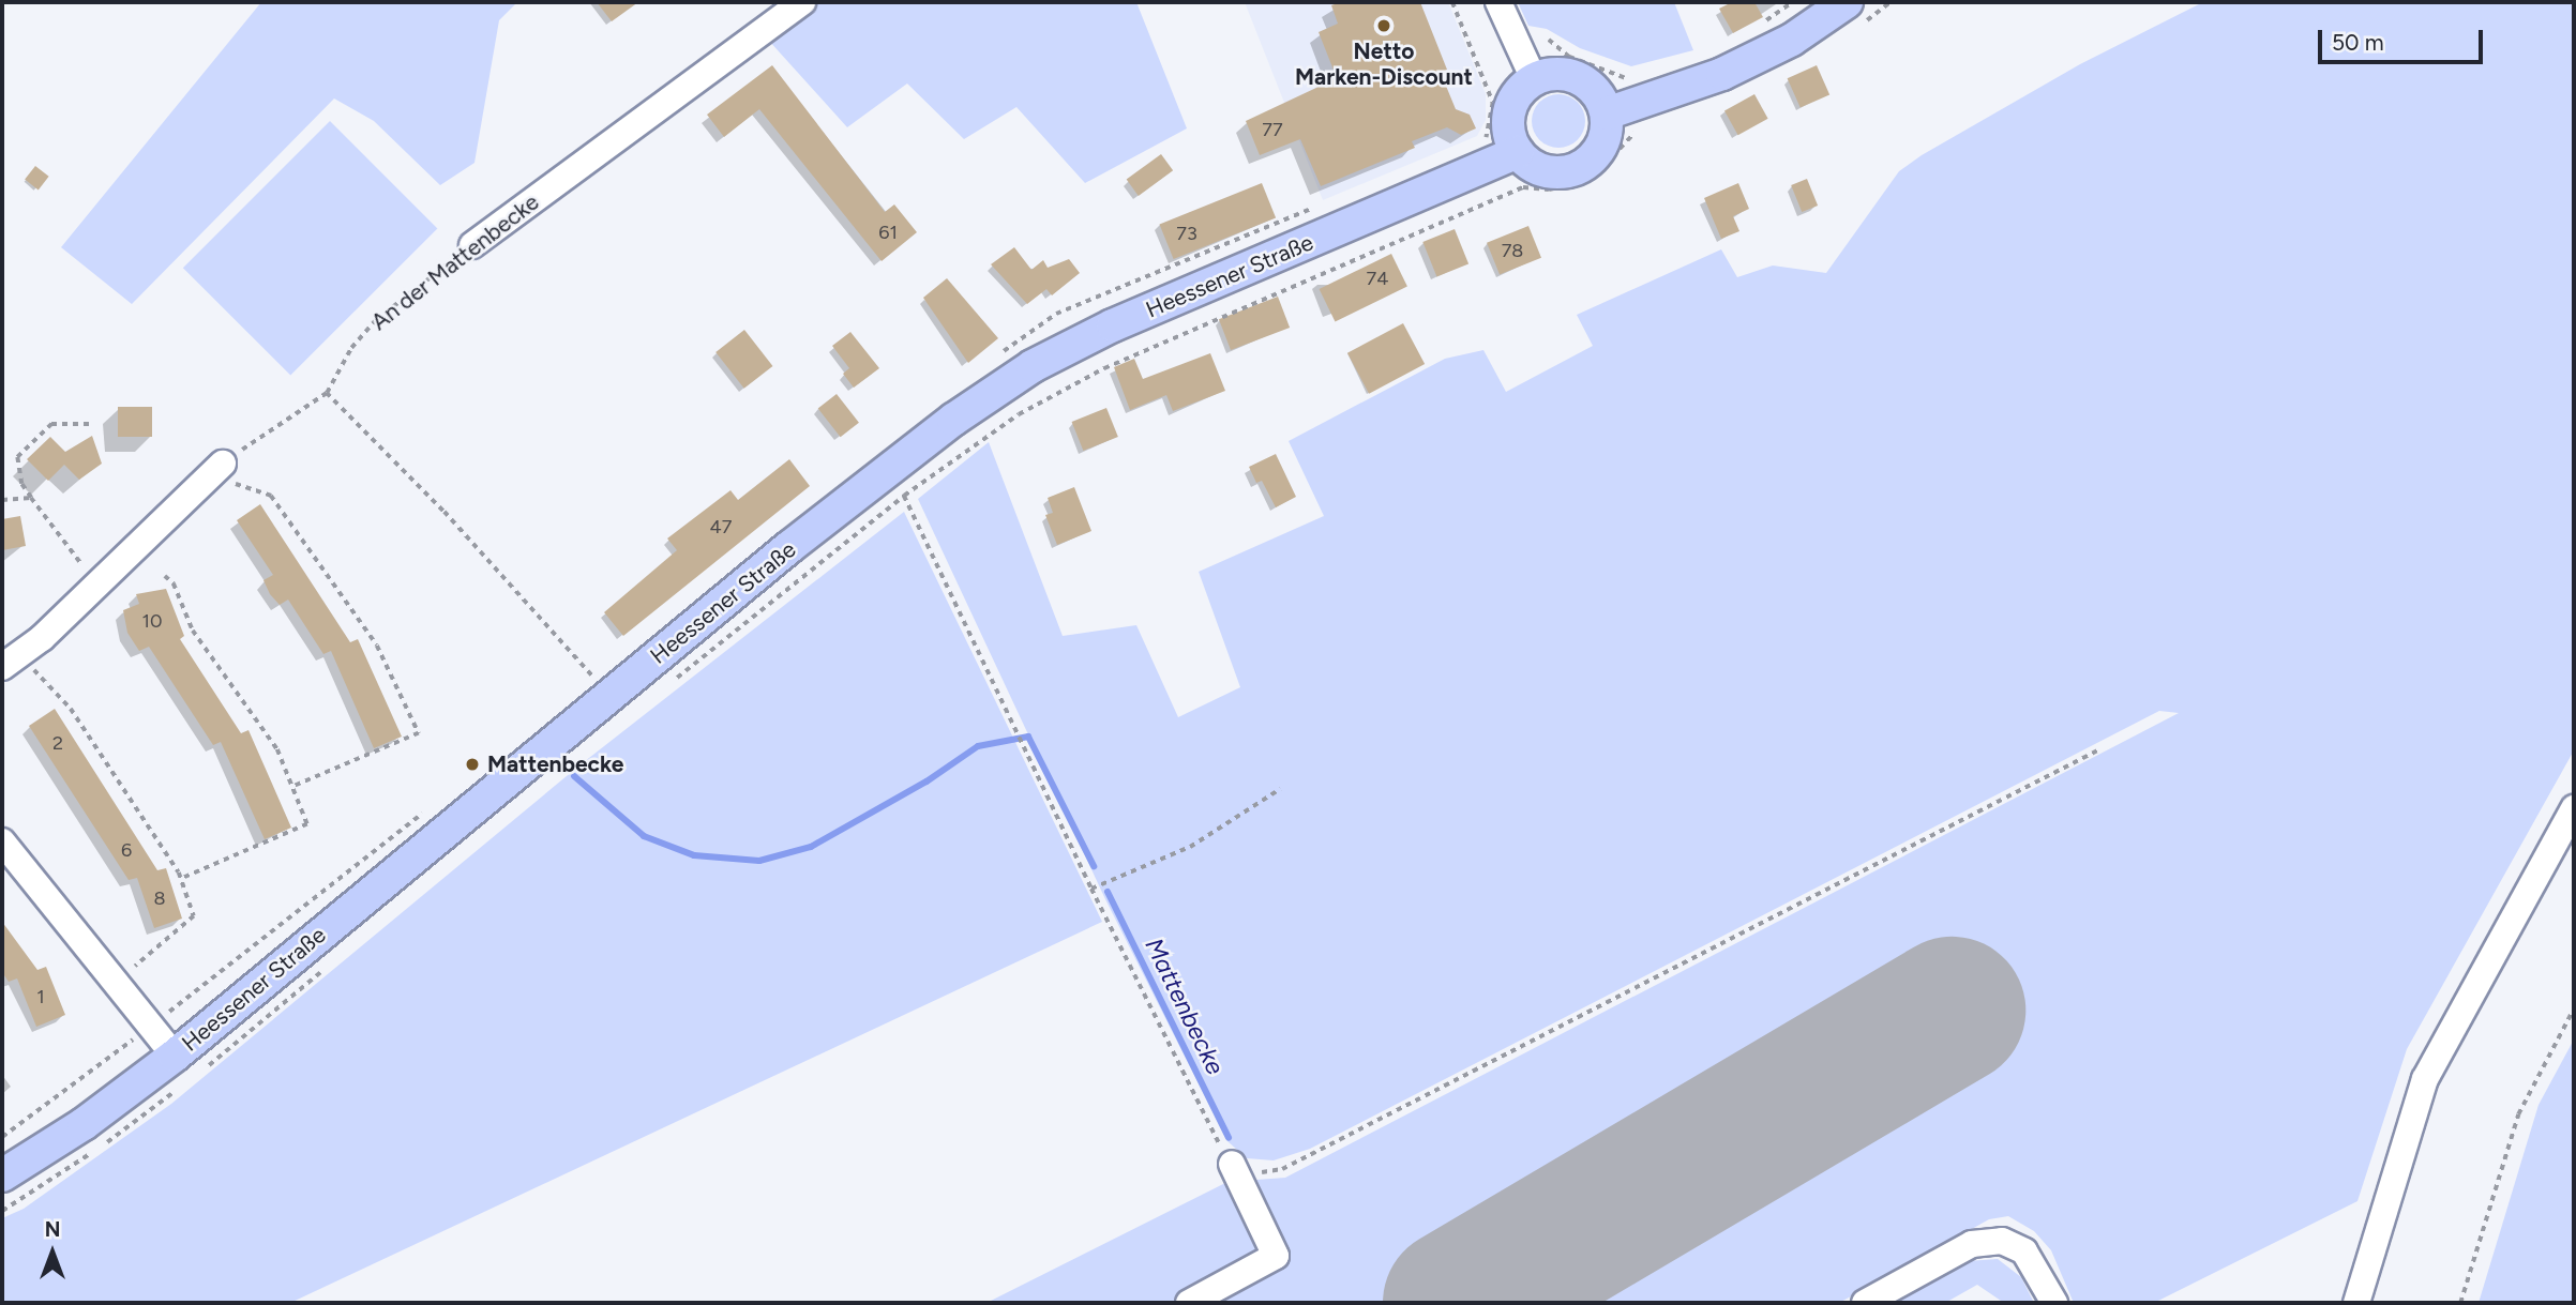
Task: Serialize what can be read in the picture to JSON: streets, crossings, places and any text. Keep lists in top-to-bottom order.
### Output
{
  "streets": {
    "main road": ["Heessener Straße"],
    "street": ["An der Mattenbecke"]
  },
  "water": ["Mattenbecke"],
  "places": ["Netto Marken-Discount", "Mattenbecke"],
  "house_numbers": [
    "77",
    "61",
    "73",
    "78",
    "74",
    "47",
    "10",
    "2",
    "6",
    "8",
    "1"
  ],
  "scale_bar": "50 m",
  "north": "top"
}
